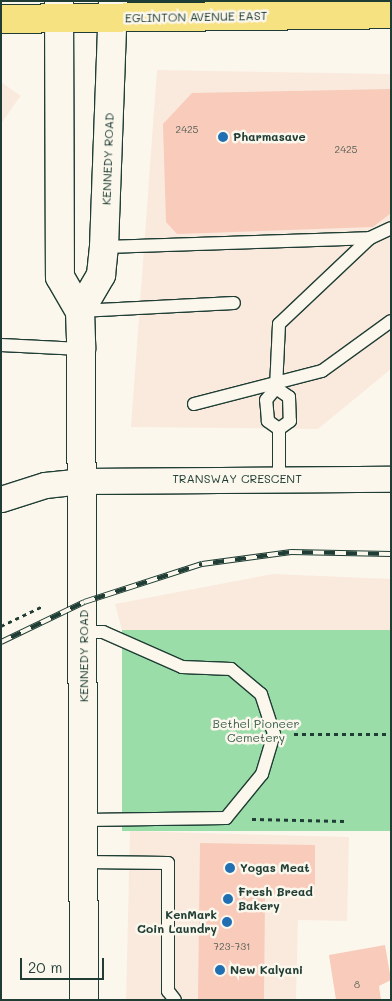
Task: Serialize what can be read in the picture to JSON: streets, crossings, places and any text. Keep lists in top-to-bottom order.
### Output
{
  "streets": {
    "main road": ["EGLINTON AVENUE EAST", "KENNEDY ROAD"],
    "street": ["TRANSWAY CRESCENT"]
  },
  "crossings": [
    ["EGLINTON AVENUE EAST", "KENNEDY ROAD"],
    ["KENNEDY ROAD", "TRANSWAY CRESCENT"]
  ],
  "parks": ["Bethel Pioneer Cemetery"],
  "places": [
    "Pharmasave",
    "Yogas Meat",
    "Fresh Bread Bakery",
    "KenMark Coin Laundry",
    "New Kalyani"
  ],
  "house_numbers": [
    "2425",
    "2425",
    "723-731",
    "8"
  ],
  "scale_bar": "20 m"
}
